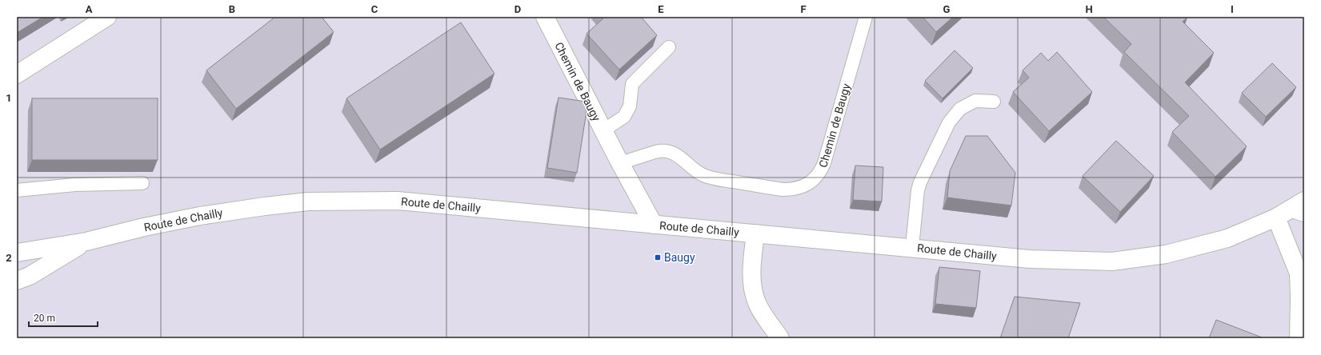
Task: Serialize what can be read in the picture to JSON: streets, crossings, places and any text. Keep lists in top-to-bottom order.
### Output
{
  "streets": {
    "main road": ["Chemin de Baugy", "Route de Chailly"]
  },
  "crossings": [
    ["Chemin de Baugy", "Route de Chailly"]
  ],
  "places": {
    "transit": ["Baugy"]
  },
  "scale_bar": "20 m",
  "grid": {
    "columns": [
      "A",
      "B",
      "C",
      "D",
      "E",
      "F",
      "G",
      "H",
      "I"
    ],
    "rows": ["1", "2"]
  }
}
